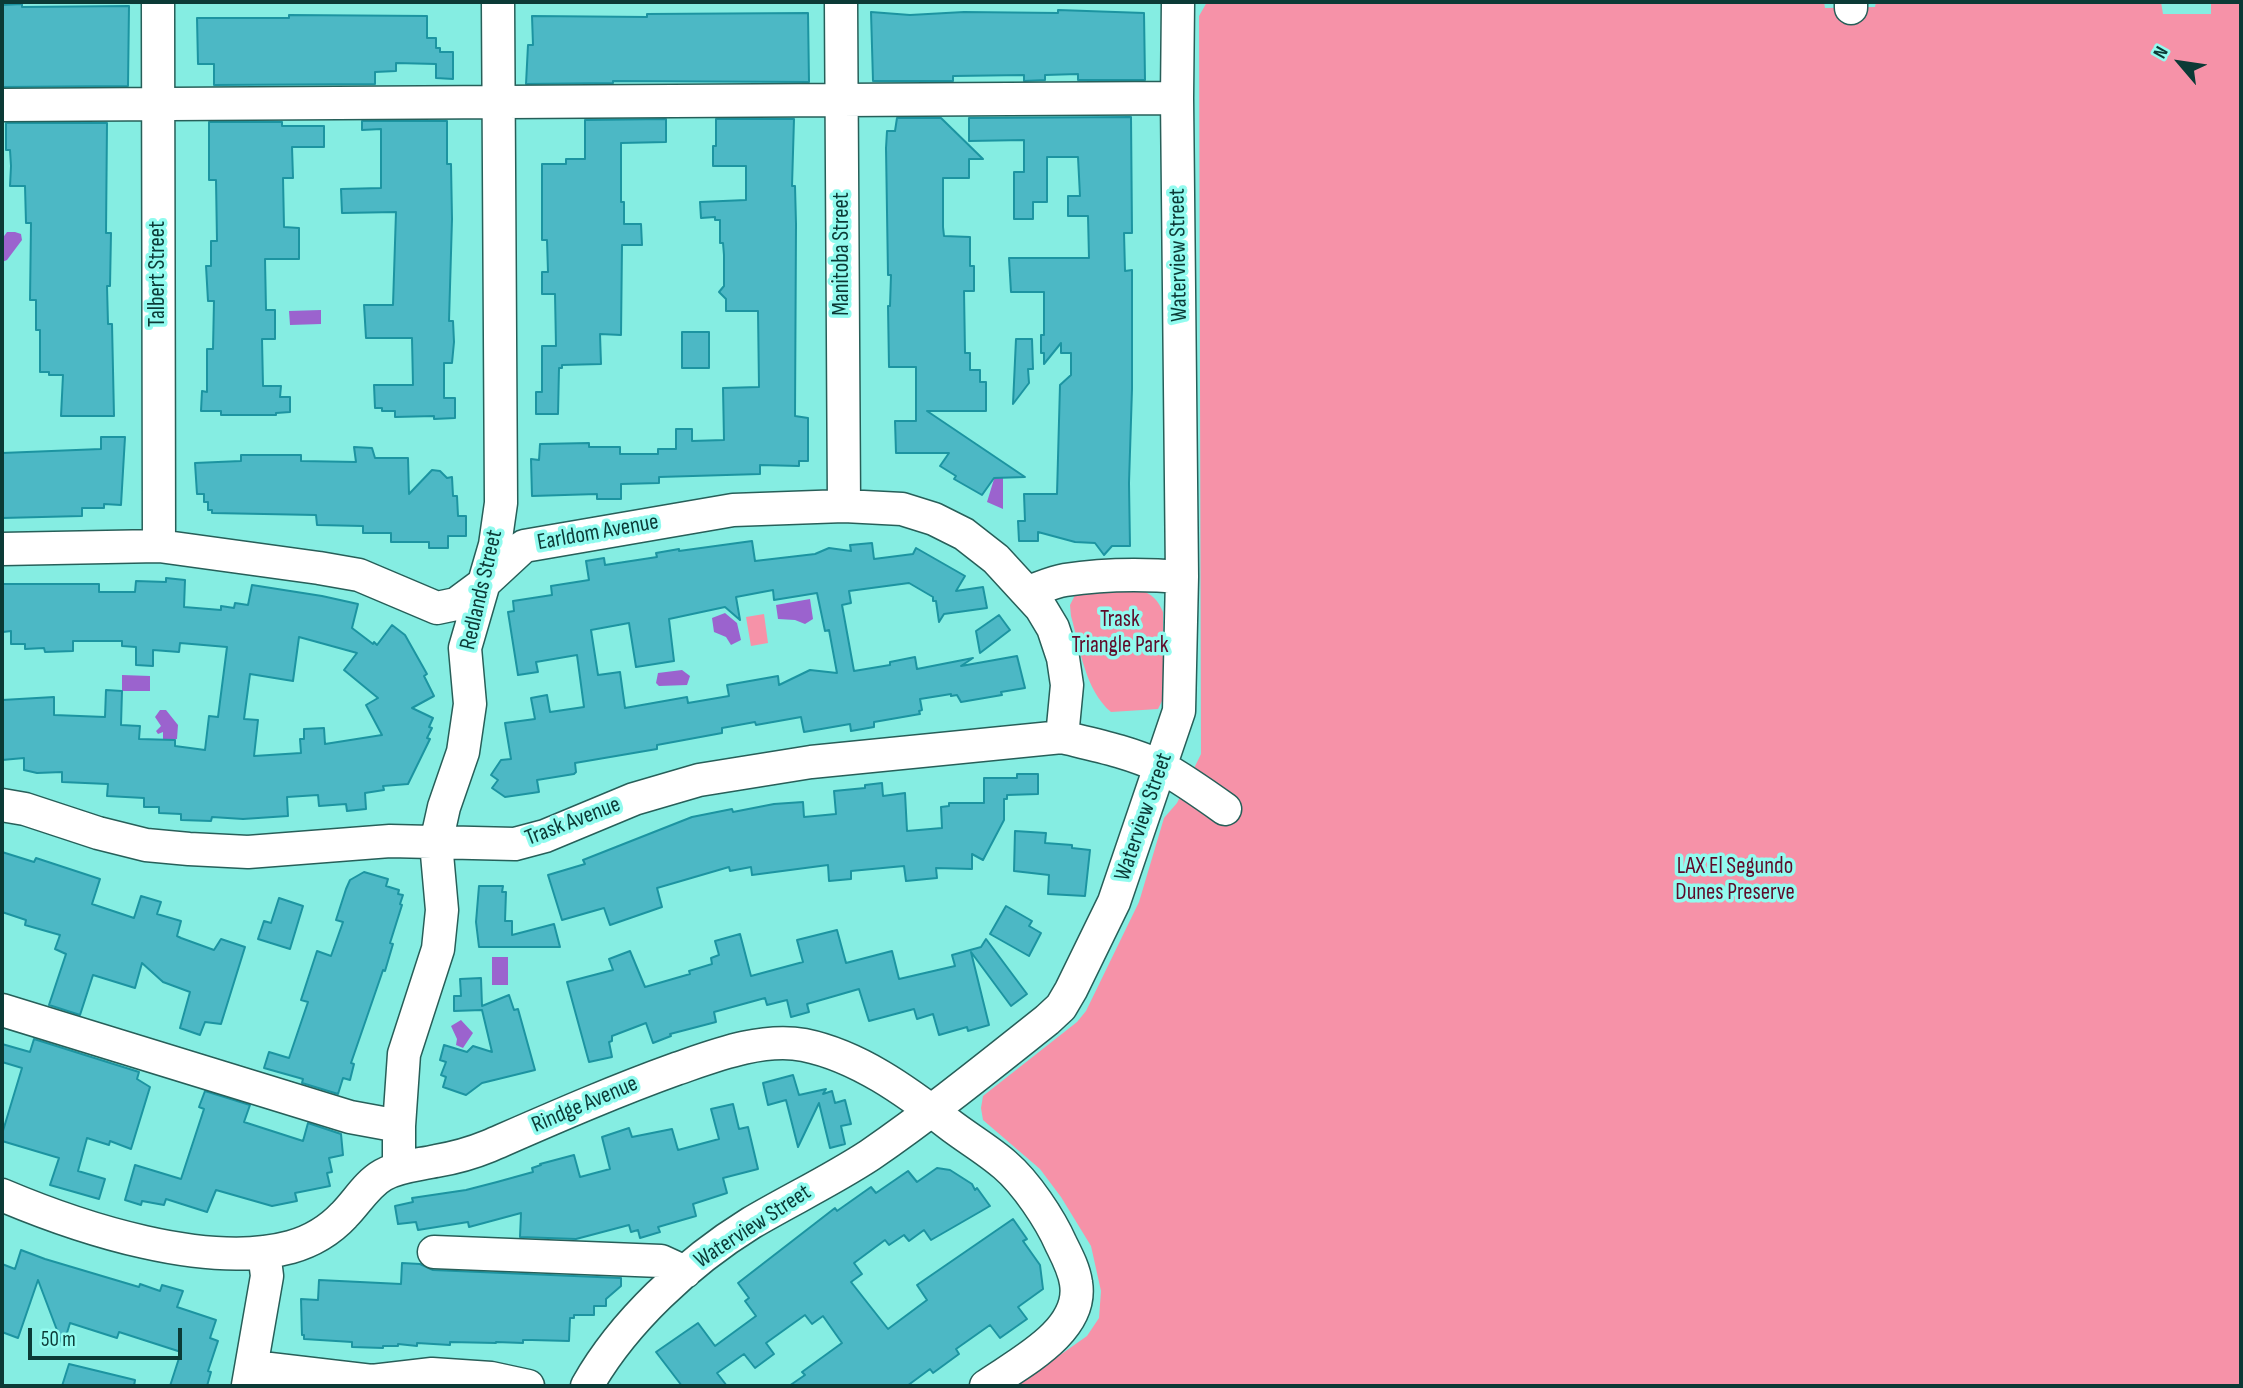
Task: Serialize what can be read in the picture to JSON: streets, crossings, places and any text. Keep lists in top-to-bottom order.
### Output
{
  "streets": {
    "street": [
      "Manitoba Street",
      "Waterview Street",
      "Talbert Street",
      "Earldom Avenue",
      "Redlands Street",
      "Trask Avenue",
      "Rindge Avenue"
    ]
  },
  "crossings": [
    ["Manitoba Street", "Earldom Avenue"],
    ["Waterview Street", "Rindge Avenue"],
    ["Talbert Street", "Earldom Avenue"],
    ["Earldom Avenue", "Redlands Street"],
    ["Earldom Avenue", "Trask Avenue"],
    ["Redlands Street", "Trask Avenue"],
    ["Redlands Street", "Rindge Avenue"]
  ],
  "parks": ["Trask Triangle Park", "LAX El Segundo Dunes Preserve"],
  "scale_bar": "50 m",
  "north": "top left"
}
